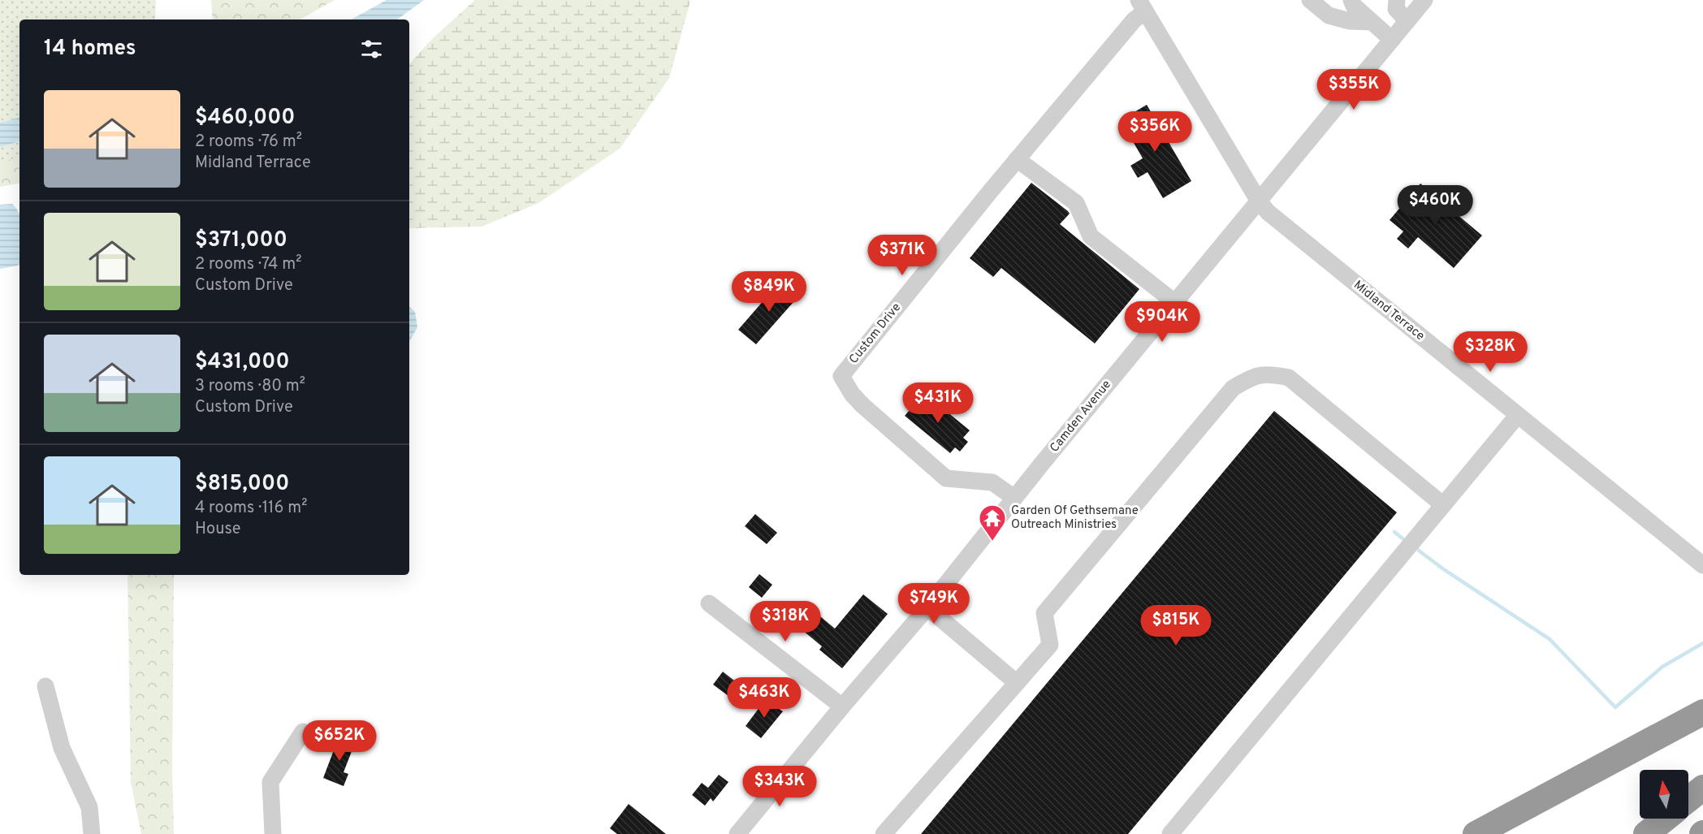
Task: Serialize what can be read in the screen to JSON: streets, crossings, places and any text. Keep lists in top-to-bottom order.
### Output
{
  "streets": {
    "street": ["Midland Terrace", "Custom Drive", "Camden Avenue"]
  },
  "crossings": [
    ["Midland Terrace", "Custom Drive"],
    ["Midland Terrace", "Camden Avenue"],
    ["Custom Drive", "Camden Avenue"]
  ],
  "places": {
    "temple": ["Garden Of Gethsemane Outreach Ministries"]
  },
  "north": "top",
  "page": {
    "heading": "14 homes",
    "price": [
      "$355K",
      "$356K",
      "$460K",
      "$371K",
      "$849K",
      "$904K",
      "$328K",
      "$431K",
      "$749K",
      "$318K",
      "$815K",
      "$463K",
      "$652K",
      "$343K"
    ],
    "list": [
      {
        "name": "$460,000",
        "note": "2 rooms · 76 m² · Midland Terrace"
      },
      {
        "name": "$371,000",
        "note": "2 rooms · 74 m² · Custom Drive"
      },
      {
        "name": "$431,000",
        "note": "3 rooms · 80 m² · Custom Drive"
      },
      {
        "name": "$815,000",
        "note": "4 rooms · 116 m² · House"
      }
    ]
  }
}
